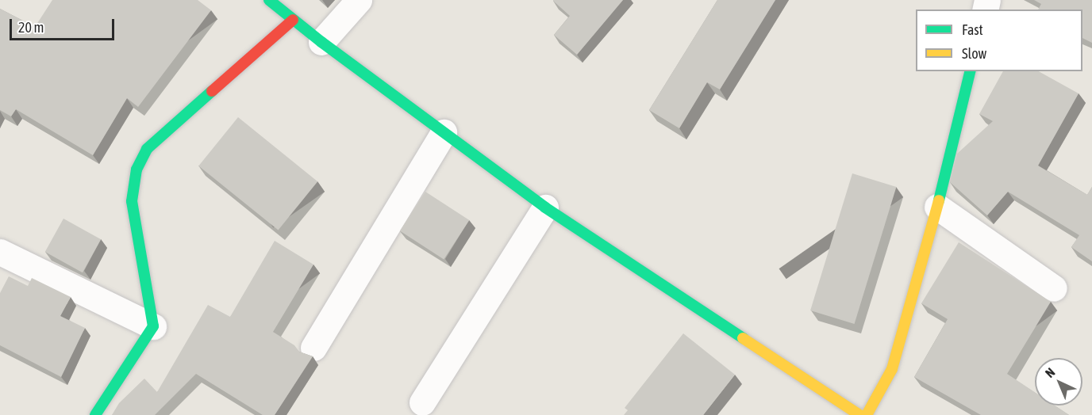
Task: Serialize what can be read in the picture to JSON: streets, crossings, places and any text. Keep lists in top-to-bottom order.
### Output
{
  "legend": ["Fast", "Slow"],
  "scale_bar": "20 m",
  "north": "top left"
}
